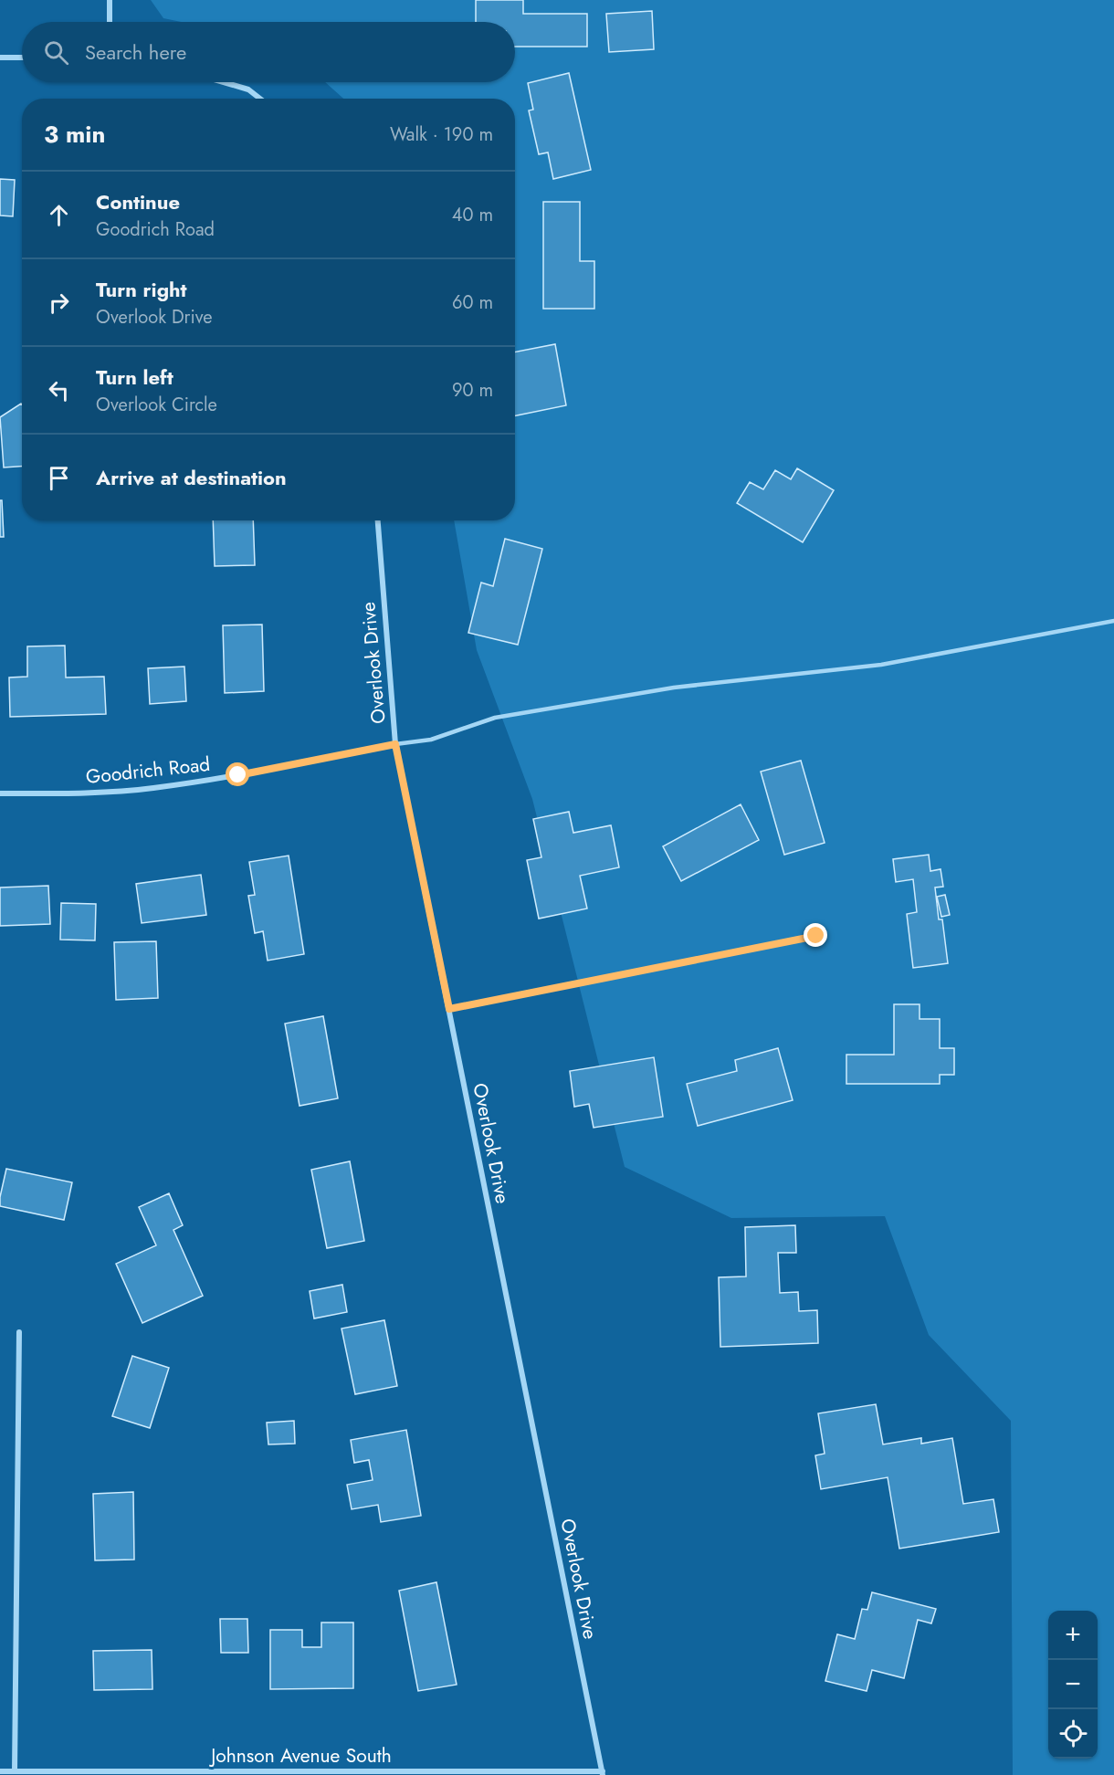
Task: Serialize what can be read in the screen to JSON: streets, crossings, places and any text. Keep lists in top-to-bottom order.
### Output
{
  "streets": {
    "street": ["Overlook Drive", "Goodrich Road", "Johnson Avenue South"]
  },
  "crossings": [
    ["Overlook Drive", "Goodrich Road"],
    ["Overlook Drive", "Johnson Avenue South"]
  ],
  "page": {
    "search": "Search here",
    "heading": ["3 min", "Walk · 190 m"],
    "list": [
      ["Continue", "Goodrich Road", "40 m"],
      ["Turn right", "Overlook Drive", "60 m"],
      ["Turn left", "Overlook Circle", "90 m"],
      "Arrive at destination"
    ],
    "map_buttons": ["+", "−"]
  }
}
